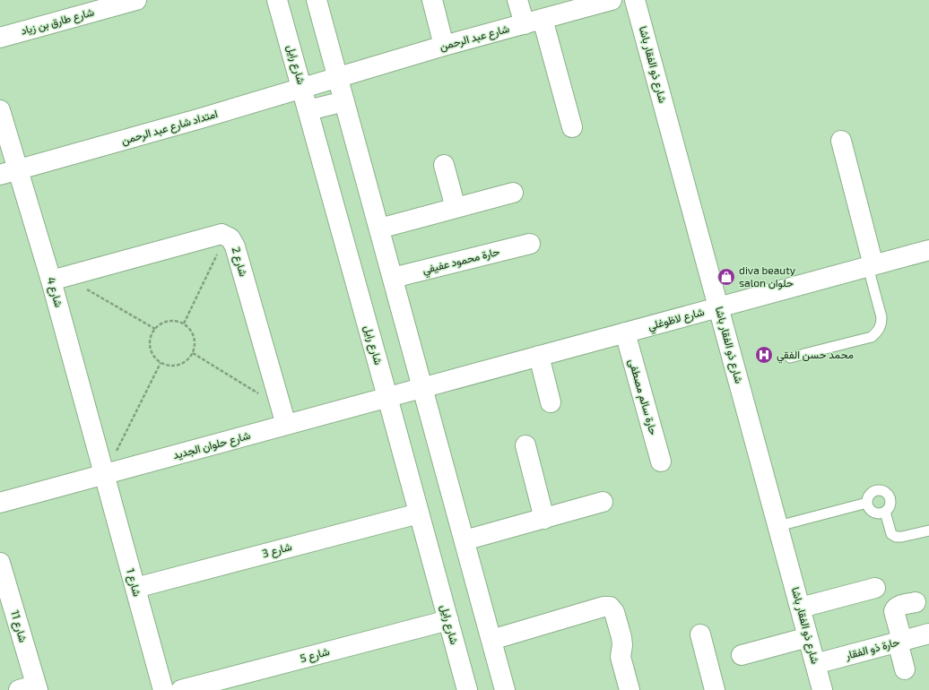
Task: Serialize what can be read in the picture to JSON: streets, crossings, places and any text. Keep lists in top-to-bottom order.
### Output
{
  "streets": {
    "street": [
      "شارع طارق بن زياد",
      "شارع عبد الرحمن",
      "شارع رايل",
      "شارع ذو الفقار باشا",
      "امتداد شارع عبد الرحمن",
      "حارة محمود عفيفي",
      "شارع 2",
      "شارع 4",
      "شارع لاظوغلي",
      "حارة سالم مصطفى",
      "شارع حلوان الجديد",
      "شارع 3",
      "شارع 1",
      "شارع 11",
      "حارة ذو الفقار",
      "شارع 5"
    ]
  },
  "crossings": [
    ["شارع عبد الرحمن", "امتداد شارع عبد الرحمن"],
    ["شارع رايل", "امتداد شارع عبد الرحمن"],
    ["شارع رايل", "شارع حلوان الجديد"],
    ["شارع رايل", "شارع 3"],
    ["شارع رايل", "شارع 5"],
    ["شارع ذو الفقار باشا", "شارع لاظوغلي"],
    ["شارع ذو الفقار باشا", "حارة ذو الفقار"],
    ["امتداد شارع عبد الرحمن", "شارع 4"],
    ["شارع 2", "شارع 4"],
    ["شارع 2", "شارع حلوان الجديد"],
    ["شارع 4", "شارع حلوان الجديد"],
    ["شارع 4", "شارع 1"],
    ["شارع لاظوغلي", "حارة سالم مصطفى"],
    ["شارع لاظوغلي", "شارع حلوان الجديد"],
    ["شارع حلوان الجديد", "شارع 1"],
    ["شارع 3", "شارع 1"]
  ],
  "places": {
    "shop": ["diva beauty salon حلوان"],
    "hospital": ["محمد حسن الفقي"]
  }
}
